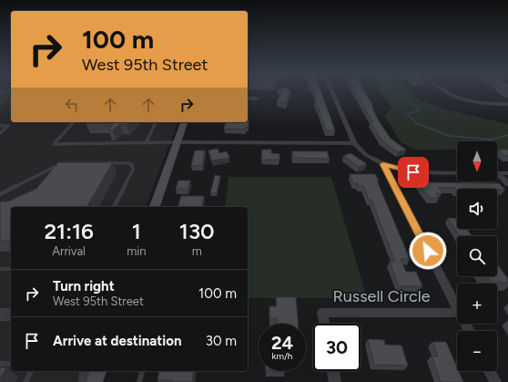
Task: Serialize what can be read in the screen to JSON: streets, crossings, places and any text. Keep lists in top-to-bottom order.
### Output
{
  "streets": {
    "street": ["Russell Circle"]
  },
  "north": "bottom",
  "page": {
    "turn": ["100 m", "West 95th Street"],
    "map_buttons": ["+", "−"],
    "eta": [
      "21:16",
      "Arrival",
      "1",
      "min",
      "130",
      "m"
    ],
    "list": [
      {
        "name": "Turn right",
        "note": "West 95th Street",
        "value": "100 m"
      },
      {
        "name": "Arrive at destination",
        "value": "30 m"
      }
    ],
    "speed": "24 km/h",
    "limit": "30"
  }
}
